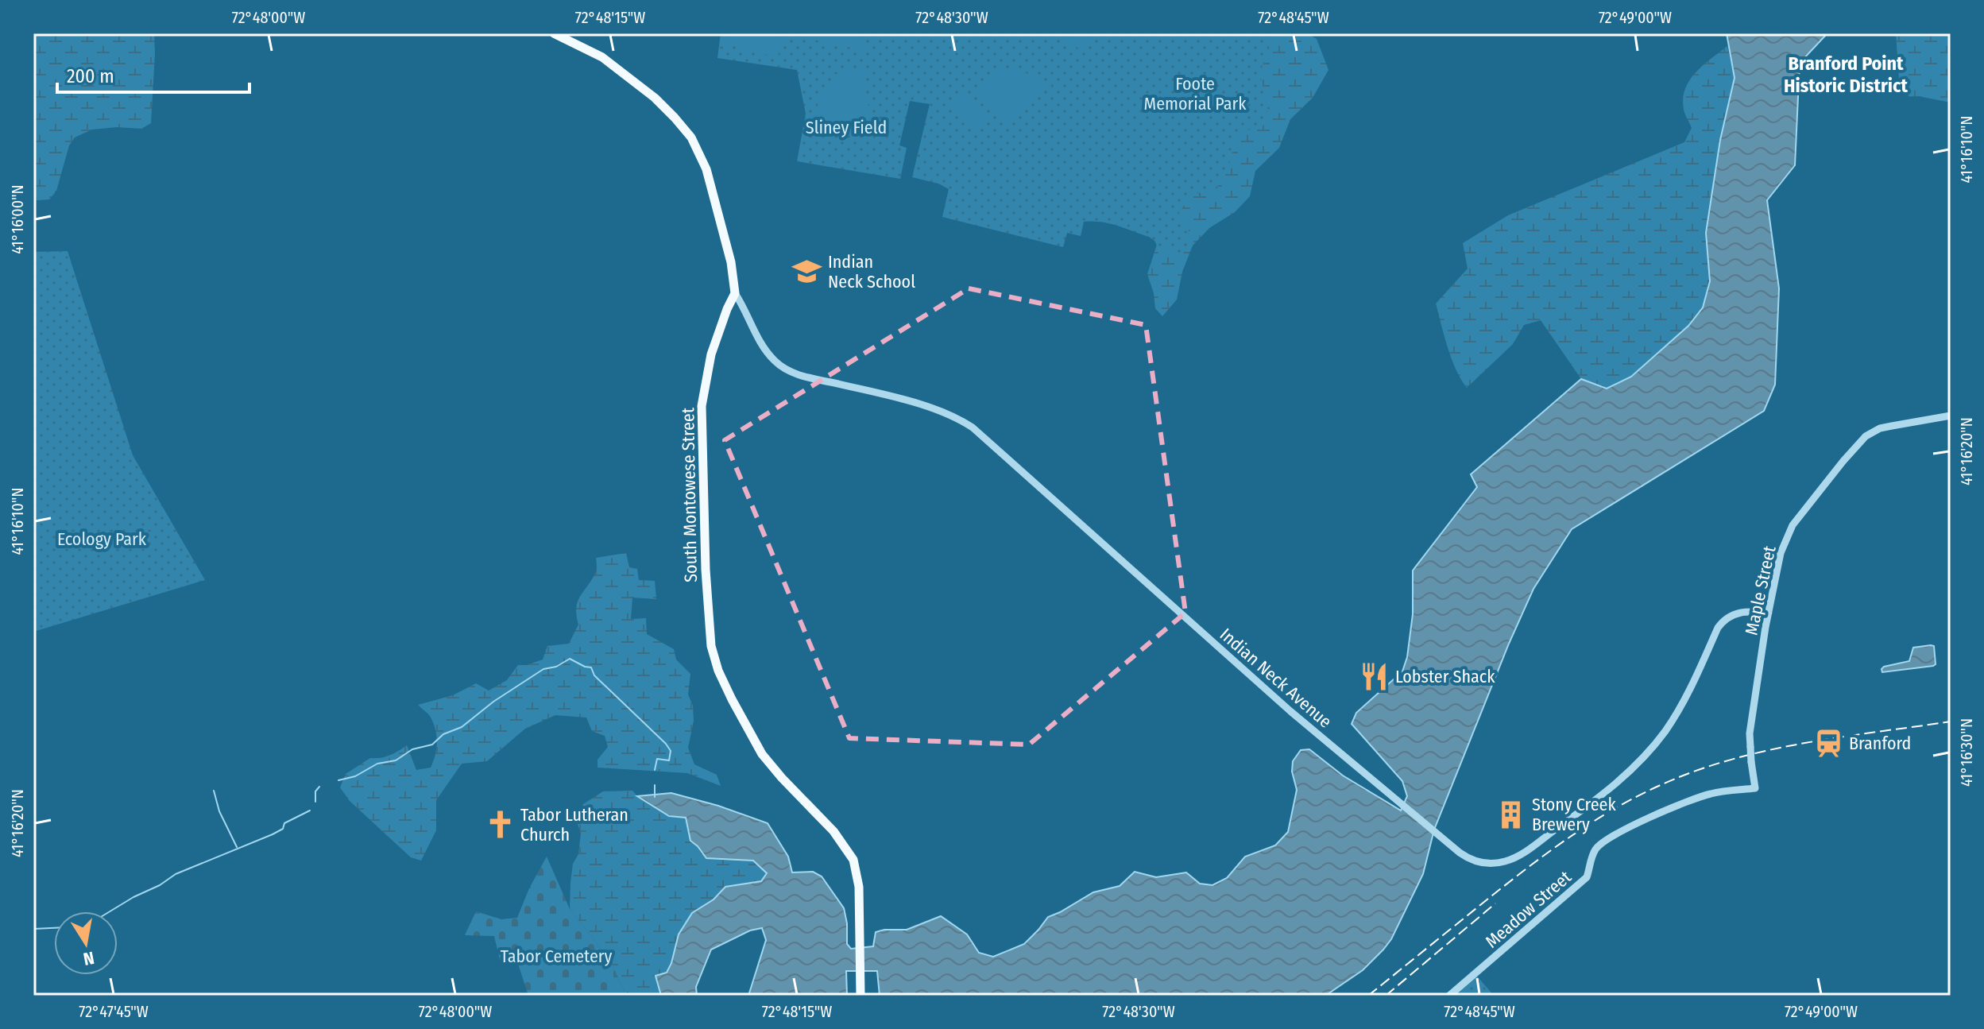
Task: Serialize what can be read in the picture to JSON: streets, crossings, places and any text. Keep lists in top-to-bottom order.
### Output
{
  "streets": {
    "main road": ["South Montowese Street"],
    "street": ["Maple Street", "Indian Neck Avenue", "Meadow Street"]
  },
  "crossings": [
    ["South Montowese Street", "Indian Neck Avenue"],
    ["Maple Street", "Indian Neck Avenue"],
    ["Maple Street", "Meadow Street"]
  ],
  "districts": ["Branford Point Historic District"],
  "parks": [
    "Foote Memorial Park",
    "Sliney Field",
    "Ecology Park",
    "Tabor Cemetery"
  ],
  "places": {
    "school or university": ["Indian Neck School"],
    "restaurant": ["Lobster Shack"],
    "station": ["Branford"],
    "building": ["Stony Creek Brewery"],
    "church": ["Tabor Lutheran Church"]
  },
  "scale_bar": "200 m",
  "north": "bottom",
  "coordinates": [
    "72°48'00\"W",
    "72°48'15\"W",
    "72°48'30\"W",
    "72°48'45\"W",
    "72°49'00\"W",
    "41°16'10\"N",
    "41°16'00\"N",
    "41°16'20\"N",
    "41°16'30\"N",
    "72°47'45\"W"
  ]
}
